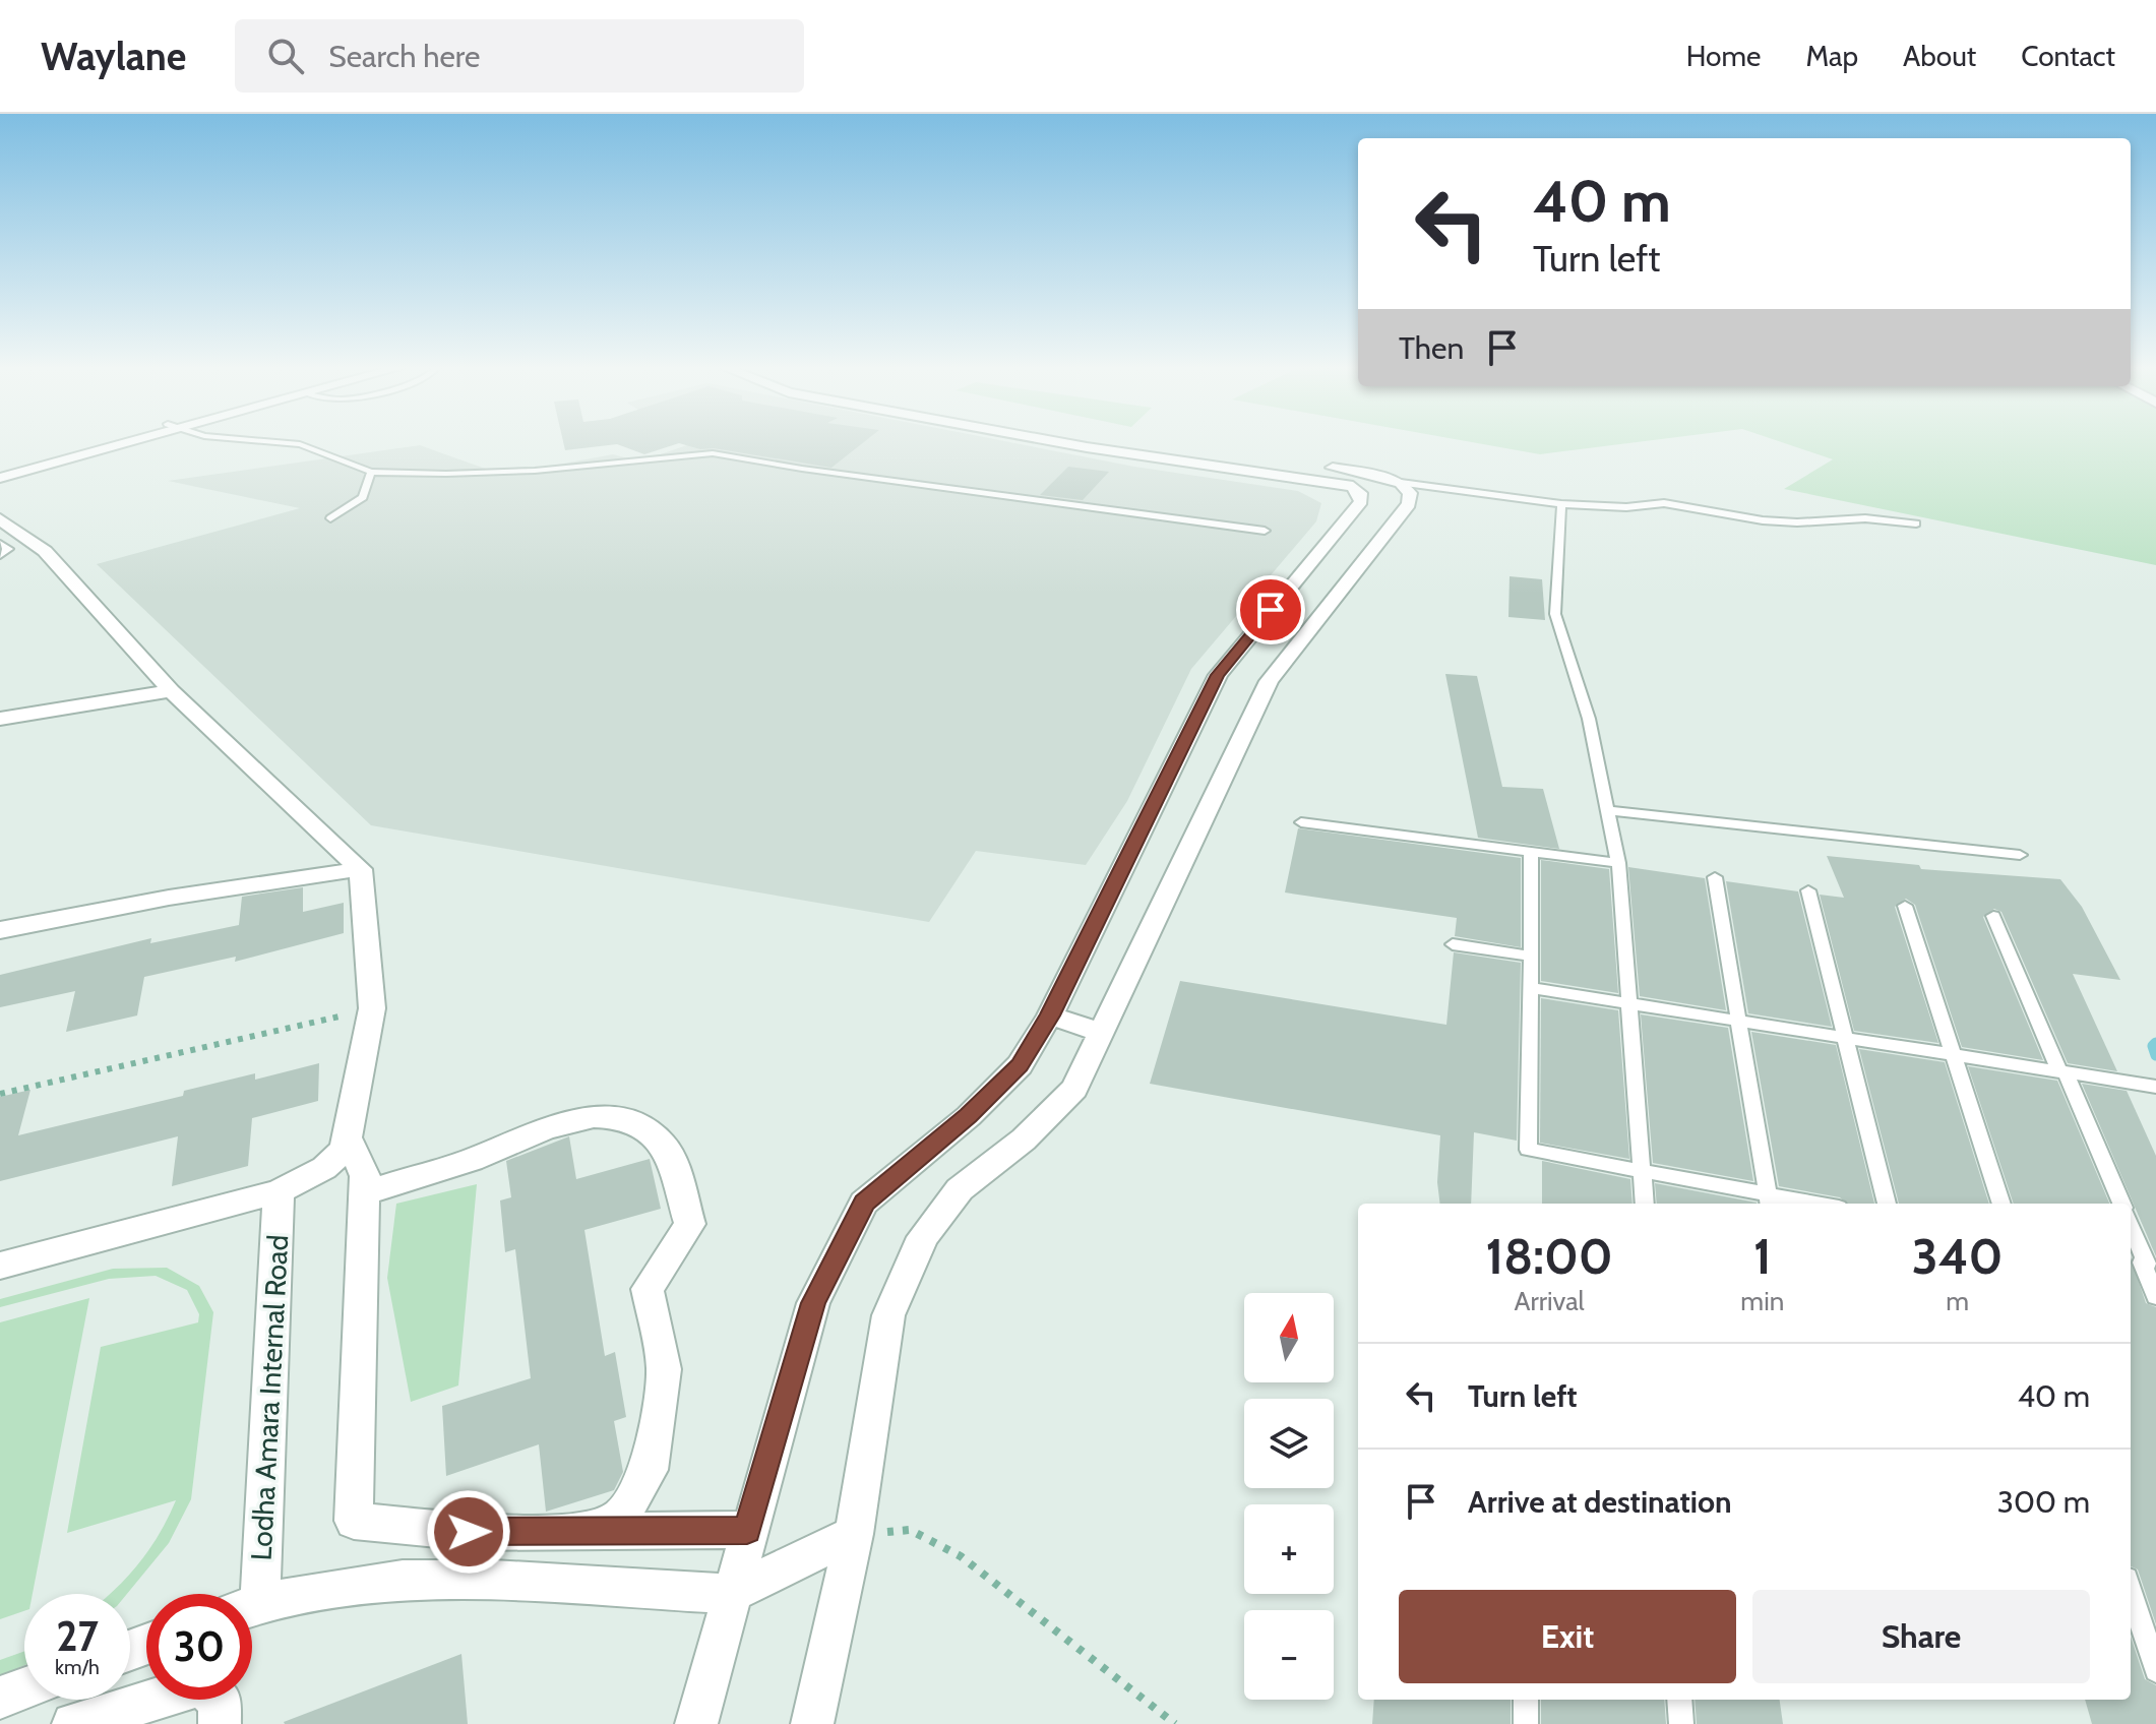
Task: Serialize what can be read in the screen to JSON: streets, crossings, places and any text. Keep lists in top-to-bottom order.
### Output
{
  "streets": {
    "street": ["Lodha Amara Internal Road"]
  },
  "north": "top",
  "page": {
    "header": "Waylane",
    "search": "Search here",
    "nav": [
      "Home",
      "Map",
      "About",
      "Contact"
    ],
    "turn": ["40 m", "Turn left"],
    "then": "Then",
    "eta": [
      "18:00",
      "Arrival",
      "1",
      "min",
      "340",
      "m"
    ],
    "map_buttons": ["+", "−"],
    "list": [
      {
        "name": "Turn left",
        "value": "40 m"
      },
      {
        "name": "Arrive at destination",
        "value": "300 m"
      }
    ],
    "buttons": ["Exit", "Share"],
    "speed": "27 km/h",
    "limit": "30"
  }
}
